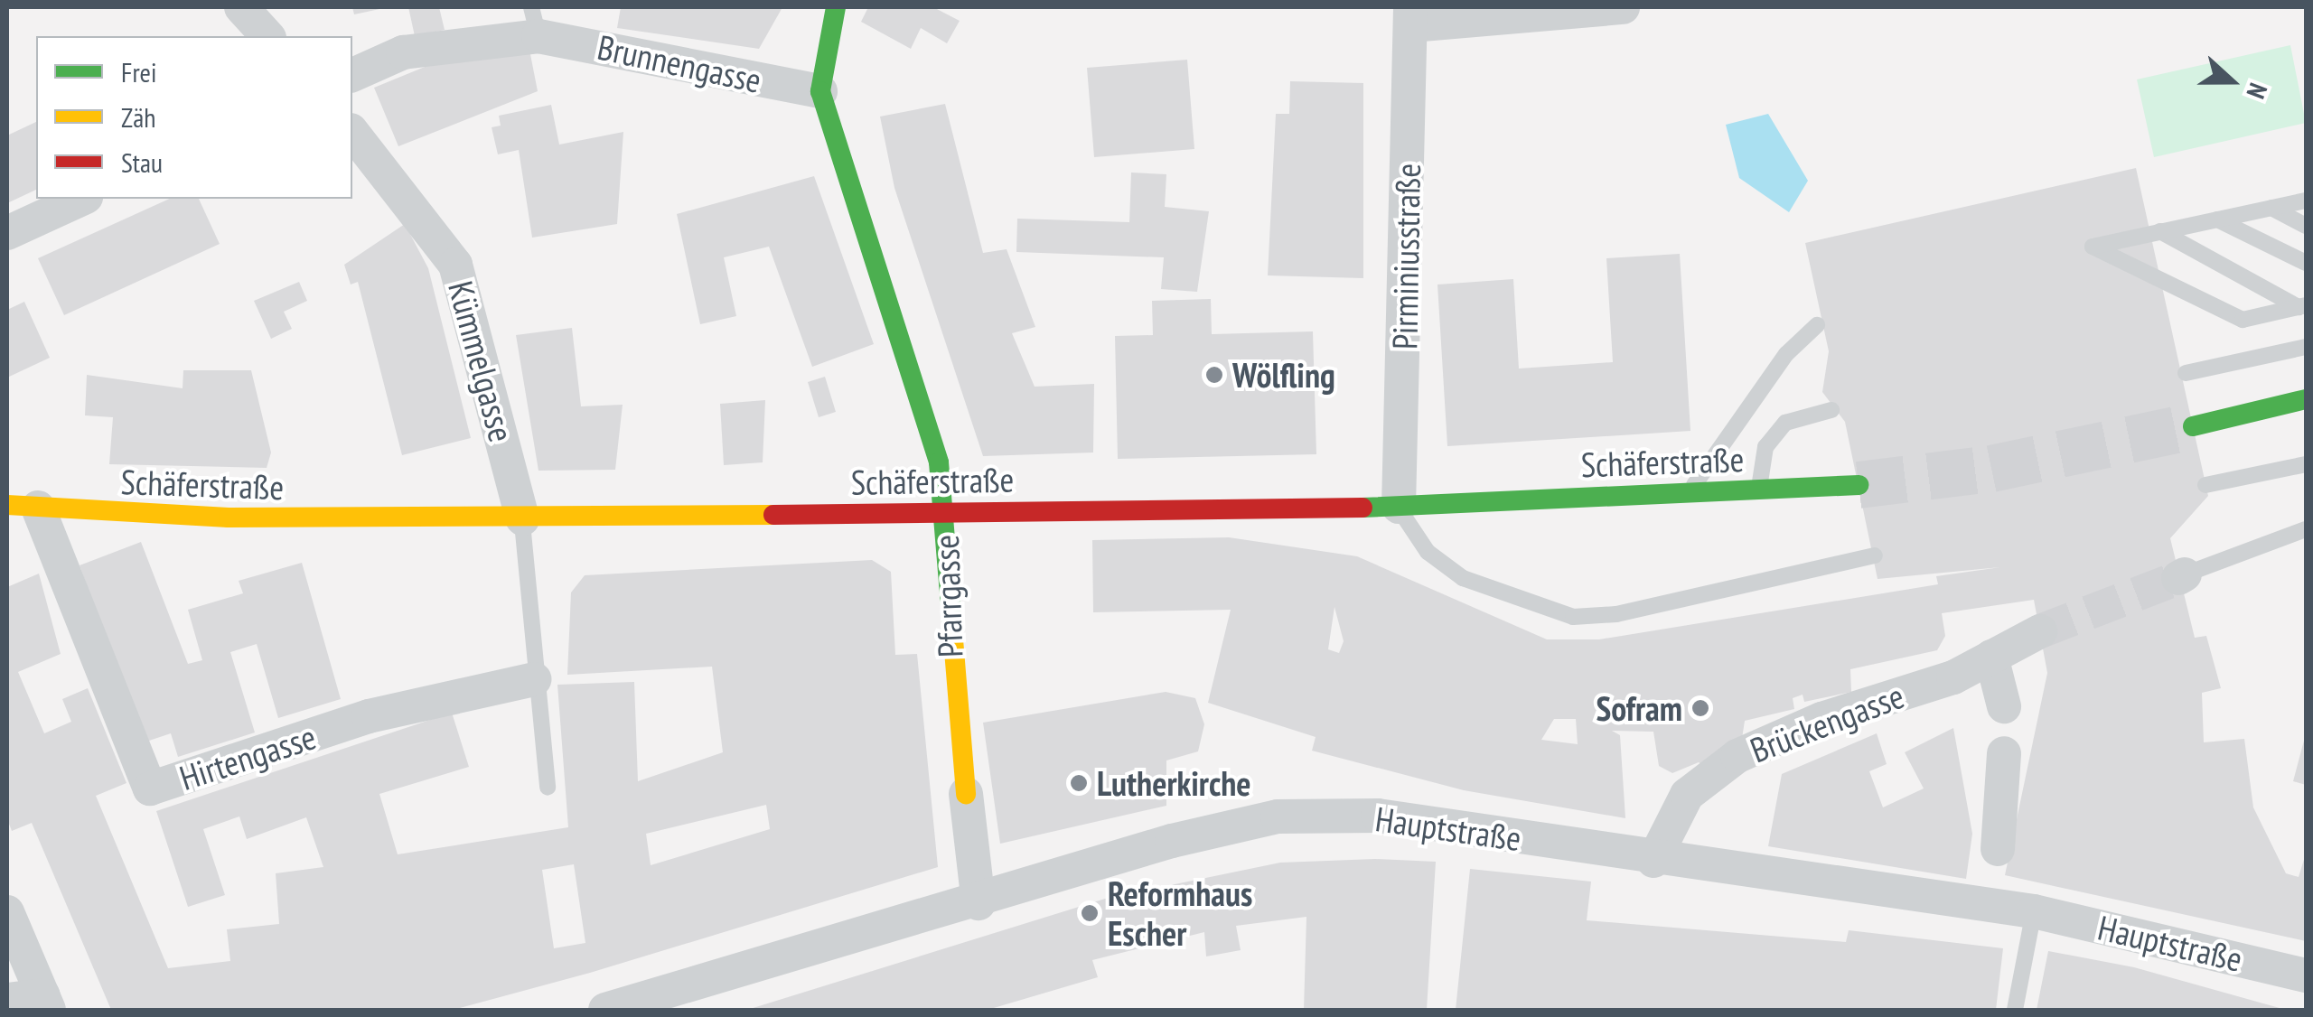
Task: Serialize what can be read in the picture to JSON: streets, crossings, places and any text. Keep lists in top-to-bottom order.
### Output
{
  "streets": {
    "main road": ["Schäferstraße", "Pfarrgasse"],
    "street": [
      "Brunnengasse",
      "Pirminiusstraße",
      "Kümmelgasse",
      "Brückengasse",
      "Hirtengasse",
      "Hauptstraße"
    ]
  },
  "crossings": [
    ["Brunnengasse", "Pfarrgasse"],
    ["Pirminiusstraße", "Schäferstraße"],
    ["Kümmelgasse", "Schäferstraße"],
    ["Schäferstraße", "Pfarrgasse"],
    ["Schäferstraße", "Hirtengasse"],
    ["Pfarrgasse", "Hauptstraße"],
    ["Brückengasse", "Hauptstraße"]
  ],
  "places": [
    "Wölfling",
    "Sofram",
    "Lutherkirche",
    "Reformhaus Escher"
  ],
  "legend": ["Frei", "Zäh", "Stau"],
  "north": "right"
}
